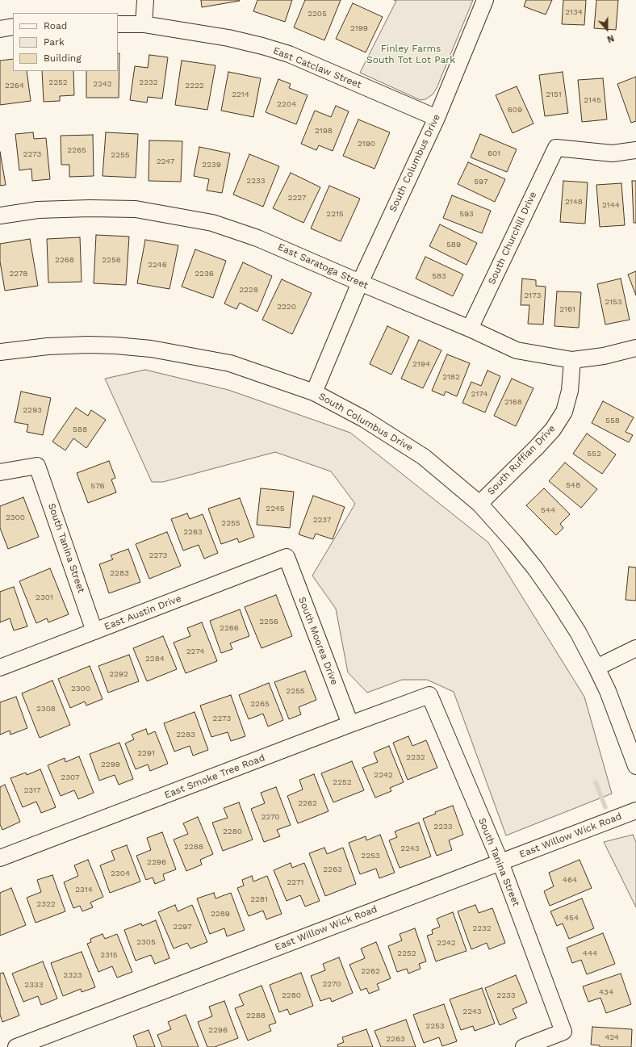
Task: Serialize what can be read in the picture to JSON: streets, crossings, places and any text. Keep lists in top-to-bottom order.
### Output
{
  "streets": {
    "street": [
      "East Catclaw Street",
      "South Columbus Drive",
      "South Churchill Drive",
      "East Saratoga Street",
      "South Ruffian Drive",
      "South Tanina Street",
      "East Austin Drive",
      "South Moorea Drive",
      "East Smoke Tree Road",
      "East Willow Wick Road"
    ]
  },
  "crossings": [
    ["East Catclaw Street", "South Columbus Drive"],
    ["South Columbus Drive", "East Saratoga Street"],
    ["South Columbus Drive", "South Ruffian Drive"],
    ["South Churchill Drive", "East Saratoga Street"],
    ["East Saratoga Street", "South Ruffian Drive"],
    ["South Tanina Street", "East Austin Drive"],
    ["South Tanina Street", "East Smoke Tree Road"],
    ["South Tanina Street", "East Willow Wick Road"],
    ["East Austin Drive", "South Moorea Drive"],
    ["South Moorea Drive", "East Smoke Tree Road"]
  ],
  "parks": ["Finley Farms South Tot Lot Park"],
  "house_numbers": [
    "2134",
    "2205",
    "2199",
    "2252",
    "2232",
    "2242",
    "2264",
    "2222",
    "2214",
    "2151",
    "2145",
    "2204",
    "609",
    "2198",
    "2190",
    "2265",
    "601",
    "2273",
    "2255",
    "2247",
    "2239",
    "2233",
    "597",
    "2227",
    "2148",
    "2144",
    "2215",
    "593",
    "589",
    "2268",
    "2256",
    "2246",
    "2278",
    "2236",
    "583",
    "2228",
    "2173",
    "2153",
    "2220",
    "2161",
    "2194",
    "2182",
    "2174",
    "2168",
    "2293",
    "558",
    "588",
    "552",
    "548",
    "576",
    "2245",
    "544",
    "2300",
    "2237",
    "2255",
    "2263",
    "2273",
    "2283",
    "2301",
    "2256",
    "2266",
    "2274",
    "2284",
    "2292",
    "2300",
    "2255",
    "2265",
    "2308",
    "2273",
    "2283",
    "2291",
    "2232",
    "2299",
    "2242",
    "2307",
    "2252",
    "2317",
    "2262",
    "2270",
    "2233",
    "2280",
    "2288",
    "2243",
    "2253",
    "2296",
    "2263",
    "2304",
    "464",
    "2271",
    "2314",
    "2281",
    "2322",
    "2289",
    "454",
    "2297",
    "2232",
    "2305",
    "2242",
    "2252",
    "444",
    "2315",
    "2262",
    "2323",
    "2270",
    "2333",
    "434",
    "2280",
    "2233",
    "2243",
    "2288",
    "2253",
    "2296",
    "424",
    "2263"
  ],
  "legend": ["Road", "Park", "Building"],
  "north": "bottom"
}
